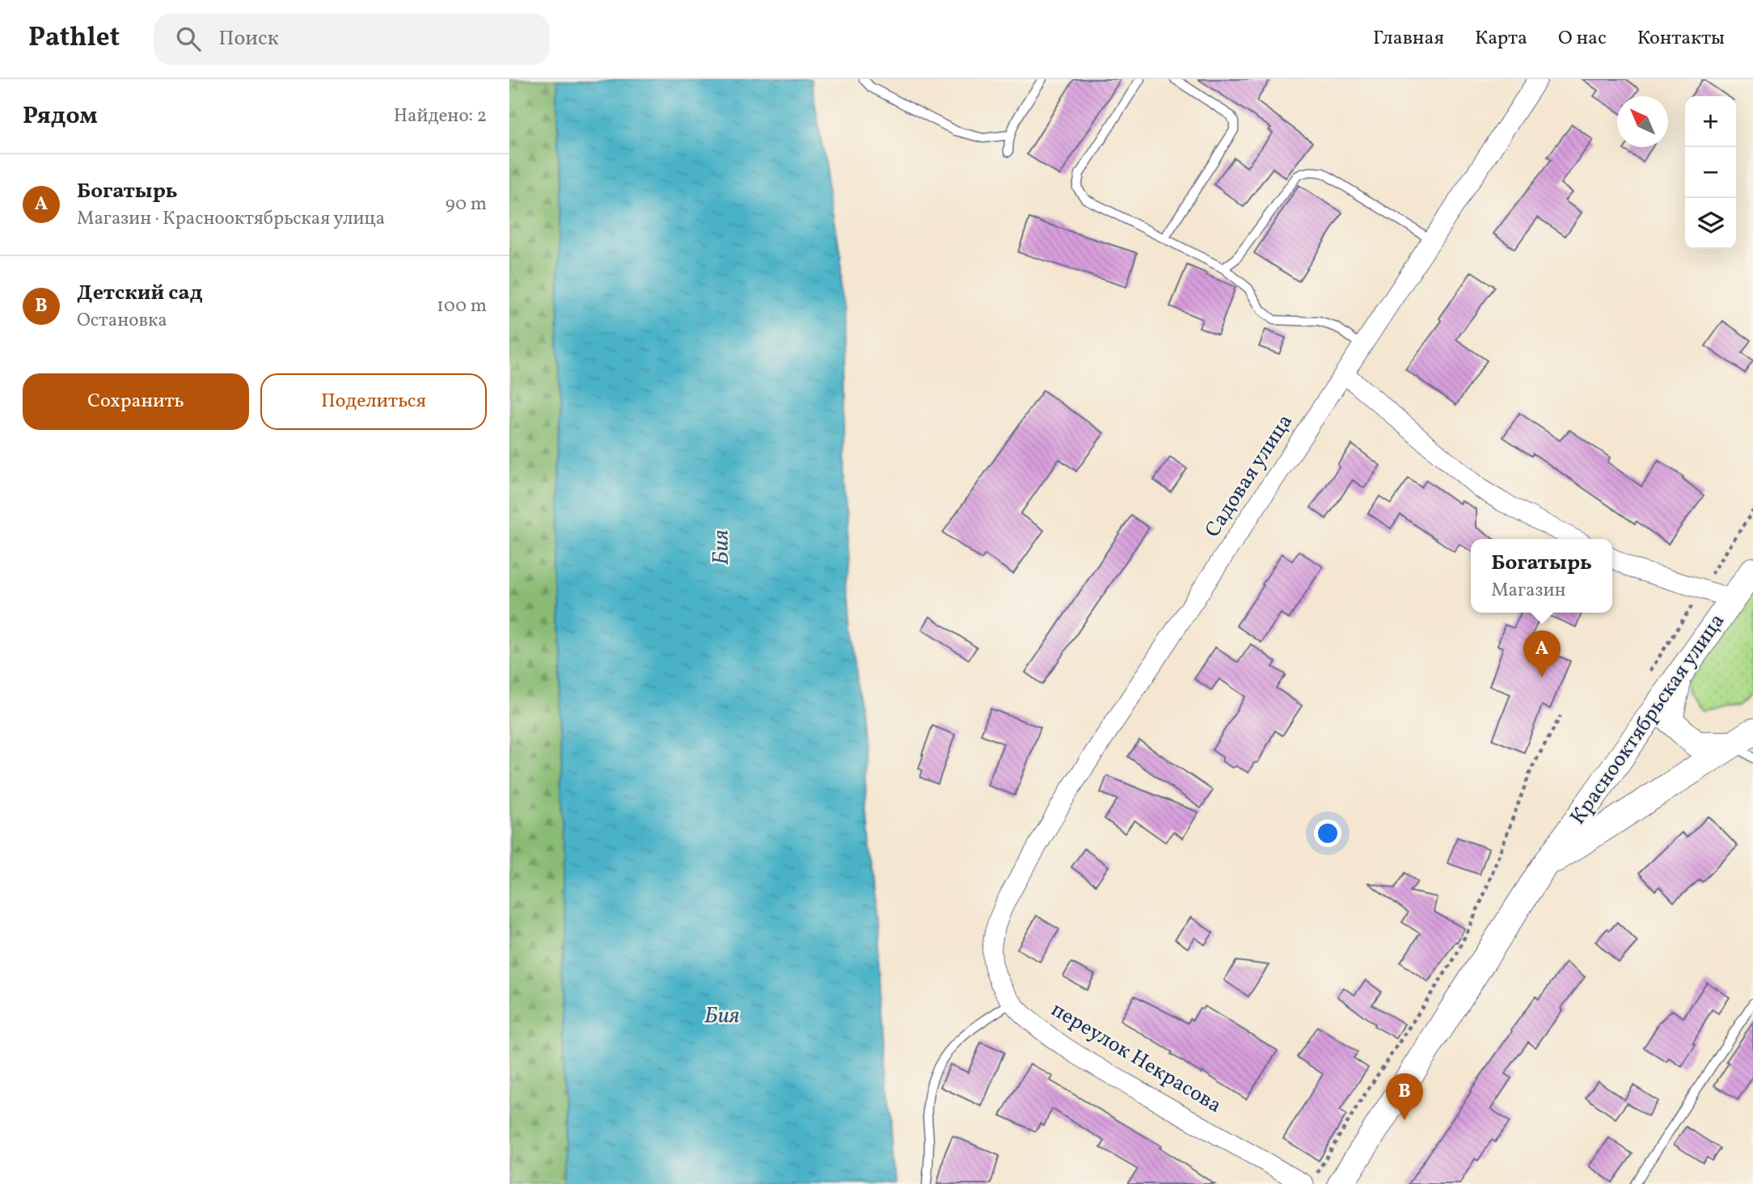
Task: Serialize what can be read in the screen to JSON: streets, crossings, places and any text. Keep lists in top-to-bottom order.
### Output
{
  "streets": {
    "main road": ["Краснооктябрьская улица"],
    "street": ["Садовая улица", "переулок Некрасова"]
  },
  "crossings": [
    ["Садовая улица", "переулок Некрасова"]
  ],
  "water": ["Бия"],
  "north": "top left",
  "page": {
    "header": "Pathlet",
    "search": "Поиск",
    "nav": [
      "Главная",
      "Карта",
      "О нас",
      "Контакты"
    ],
    "heading": ["Рядом", "Найдено: 2"],
    "map_buttons": ["+", "−"],
    "list": [
      {
        "mark": "A",
        "name": "Богатырь",
        "note": "Магазин · Краснооктябрьская улица",
        "value": "90 m"
      },
      {
        "mark": "B",
        "name": "Детский сад",
        "note": "Остановка",
        "value": "100 m"
      }
    ],
    "buttons": ["Сохранить", "Поделиться"],
    "popup": ["Богатырь", "Магазин"],
    "pins": ["A", "B"]
  }
}
